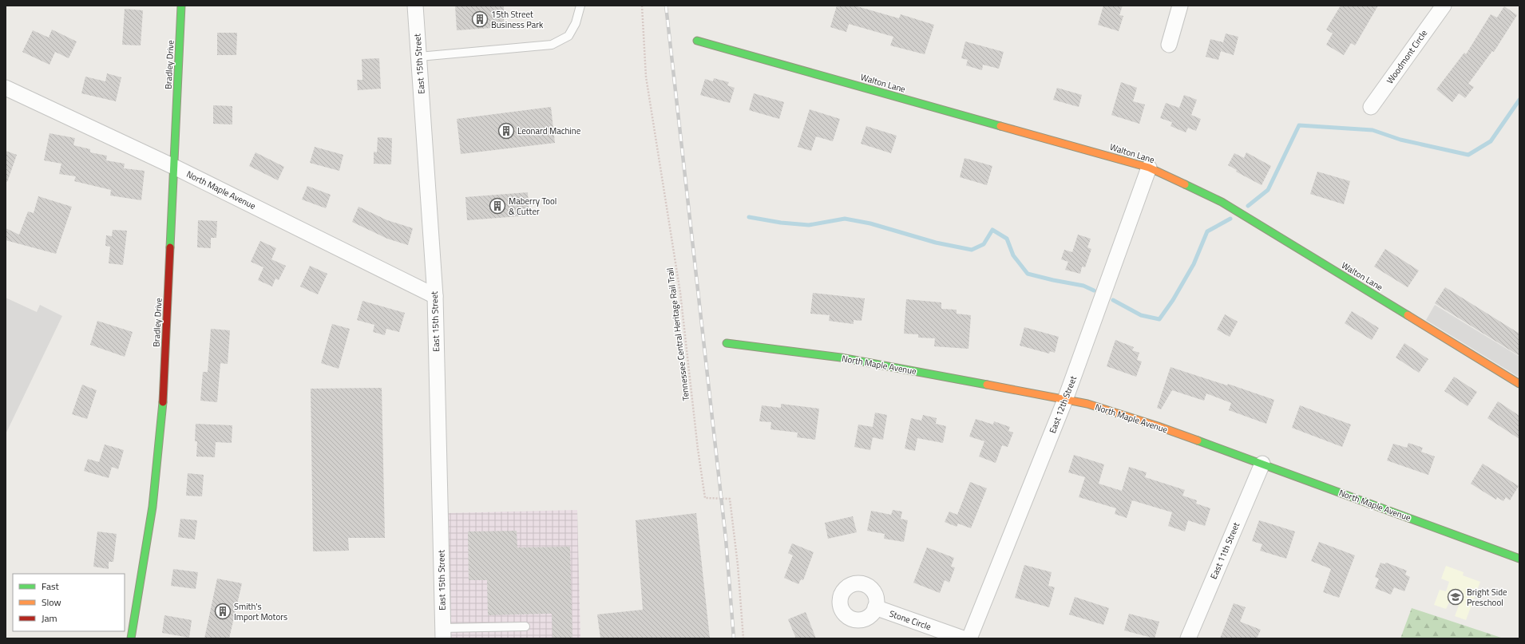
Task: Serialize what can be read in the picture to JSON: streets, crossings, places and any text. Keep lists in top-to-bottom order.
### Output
{
  "streets": {
    "street": [
      "Woodmont Circle",
      "East 15th Street",
      "Bradley Drive",
      "Walton Lane",
      "North Maple Avenue",
      "East 12th Street",
      "East 11th Street",
      "Stone Circle"
    ],
    "path": ["Tennessee Central Heritage Rail Trail"]
  },
  "crossings": [
    ["East 15th Street", "North Maple Avenue"],
    ["Bradley Drive", "North Maple Avenue"],
    ["Walton Lane", "East 12th Street"],
    ["North Maple Avenue", "East 12th Street"],
    ["North Maple Avenue", "East 11th Street"]
  ],
  "places": {
    "building": [
      "15th Street Business Park",
      "Leonard Machine",
      "Maberry Tool & Cutter",
      "Smith's Import Motors"
    ],
    "school or university": ["Bright Side Preschool"]
  },
  "legend": ["Fast", "Slow", "Jam"]
}
